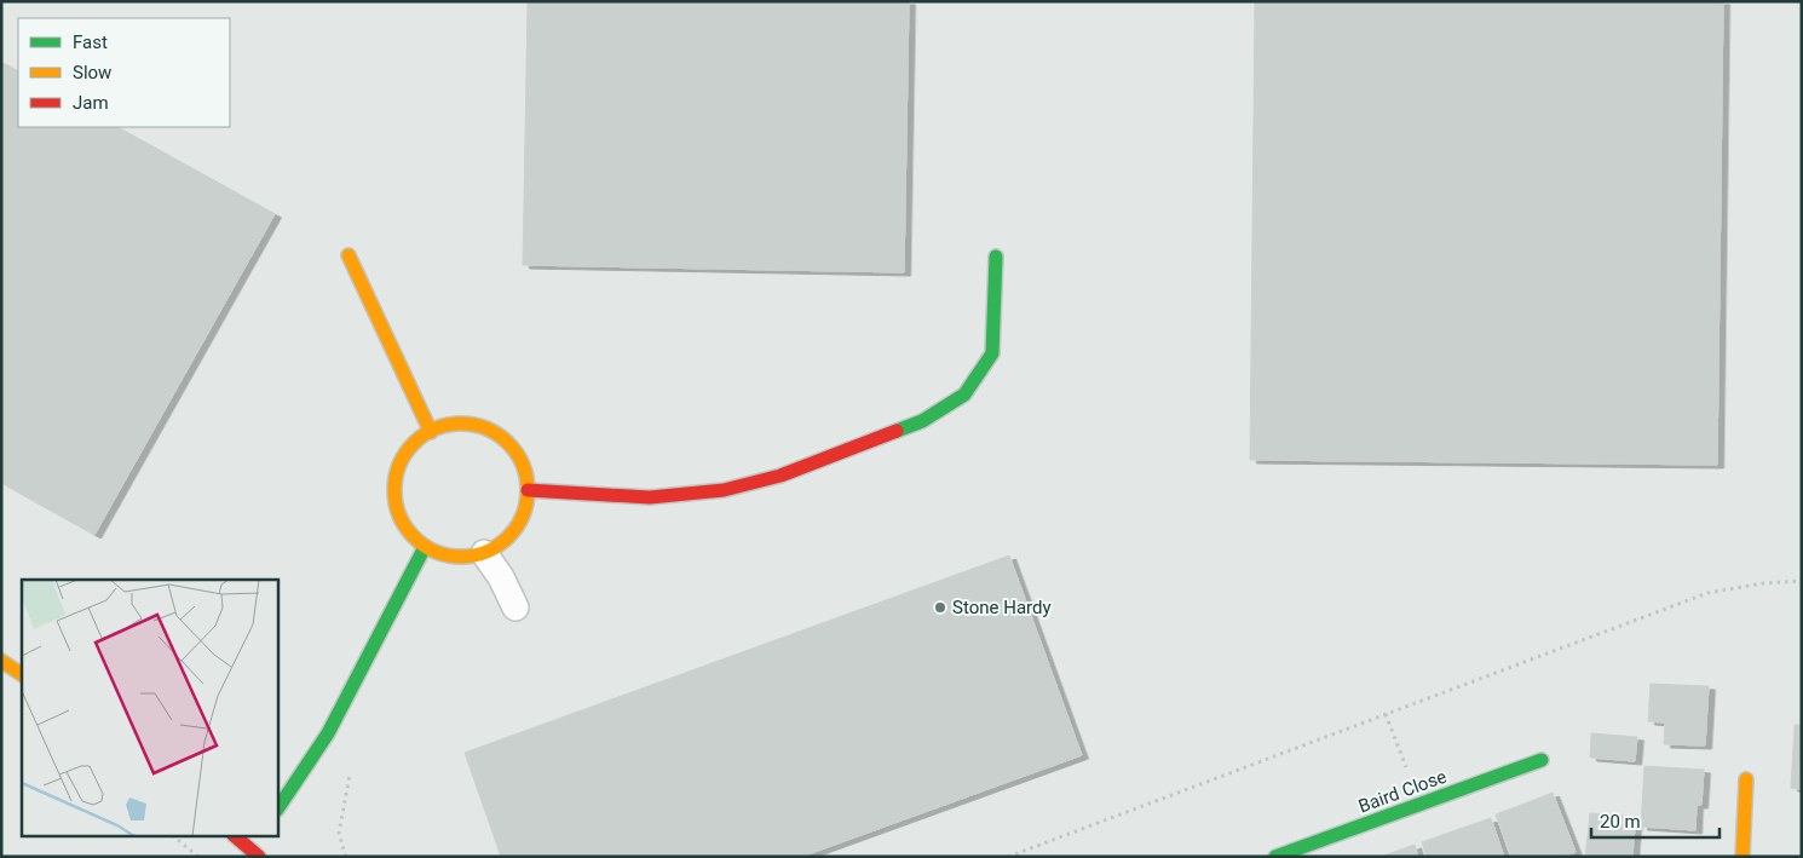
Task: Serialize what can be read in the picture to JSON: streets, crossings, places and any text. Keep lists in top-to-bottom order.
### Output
{
  "streets": {
    "street": ["Baird Close"]
  },
  "places": ["Stone Hardy"],
  "legend": ["Fast", "Slow", "Jam"],
  "scale_bar": "20 m"
}
